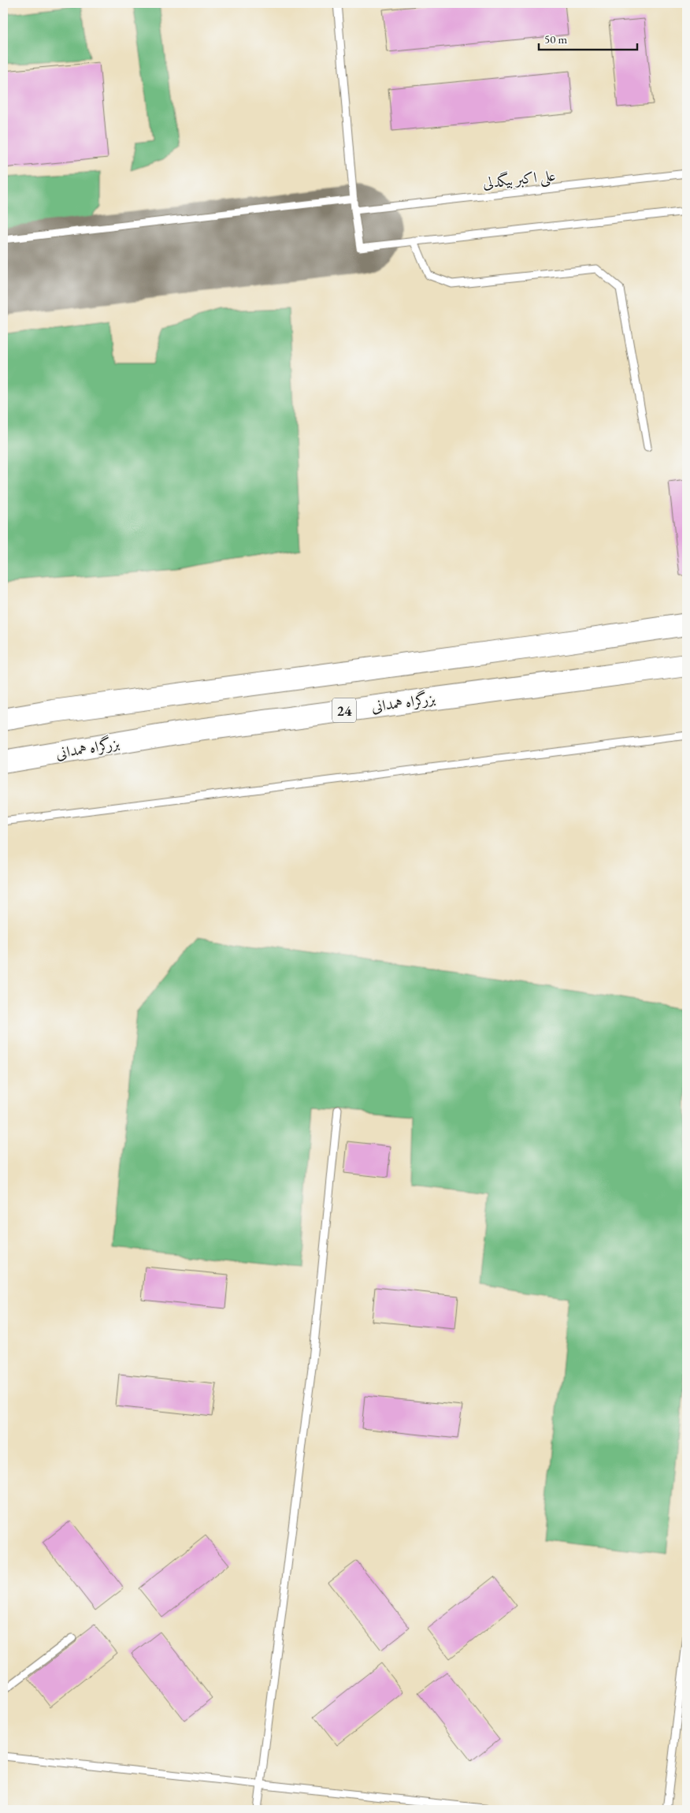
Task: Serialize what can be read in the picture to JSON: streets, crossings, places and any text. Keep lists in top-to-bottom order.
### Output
{
  "streets": {
    "highway": ["بزرگراه همدانی", "24"],
    "lane": ["علی اکبر بیگدلی"]
  },
  "scale_bar": "50 m"
}
